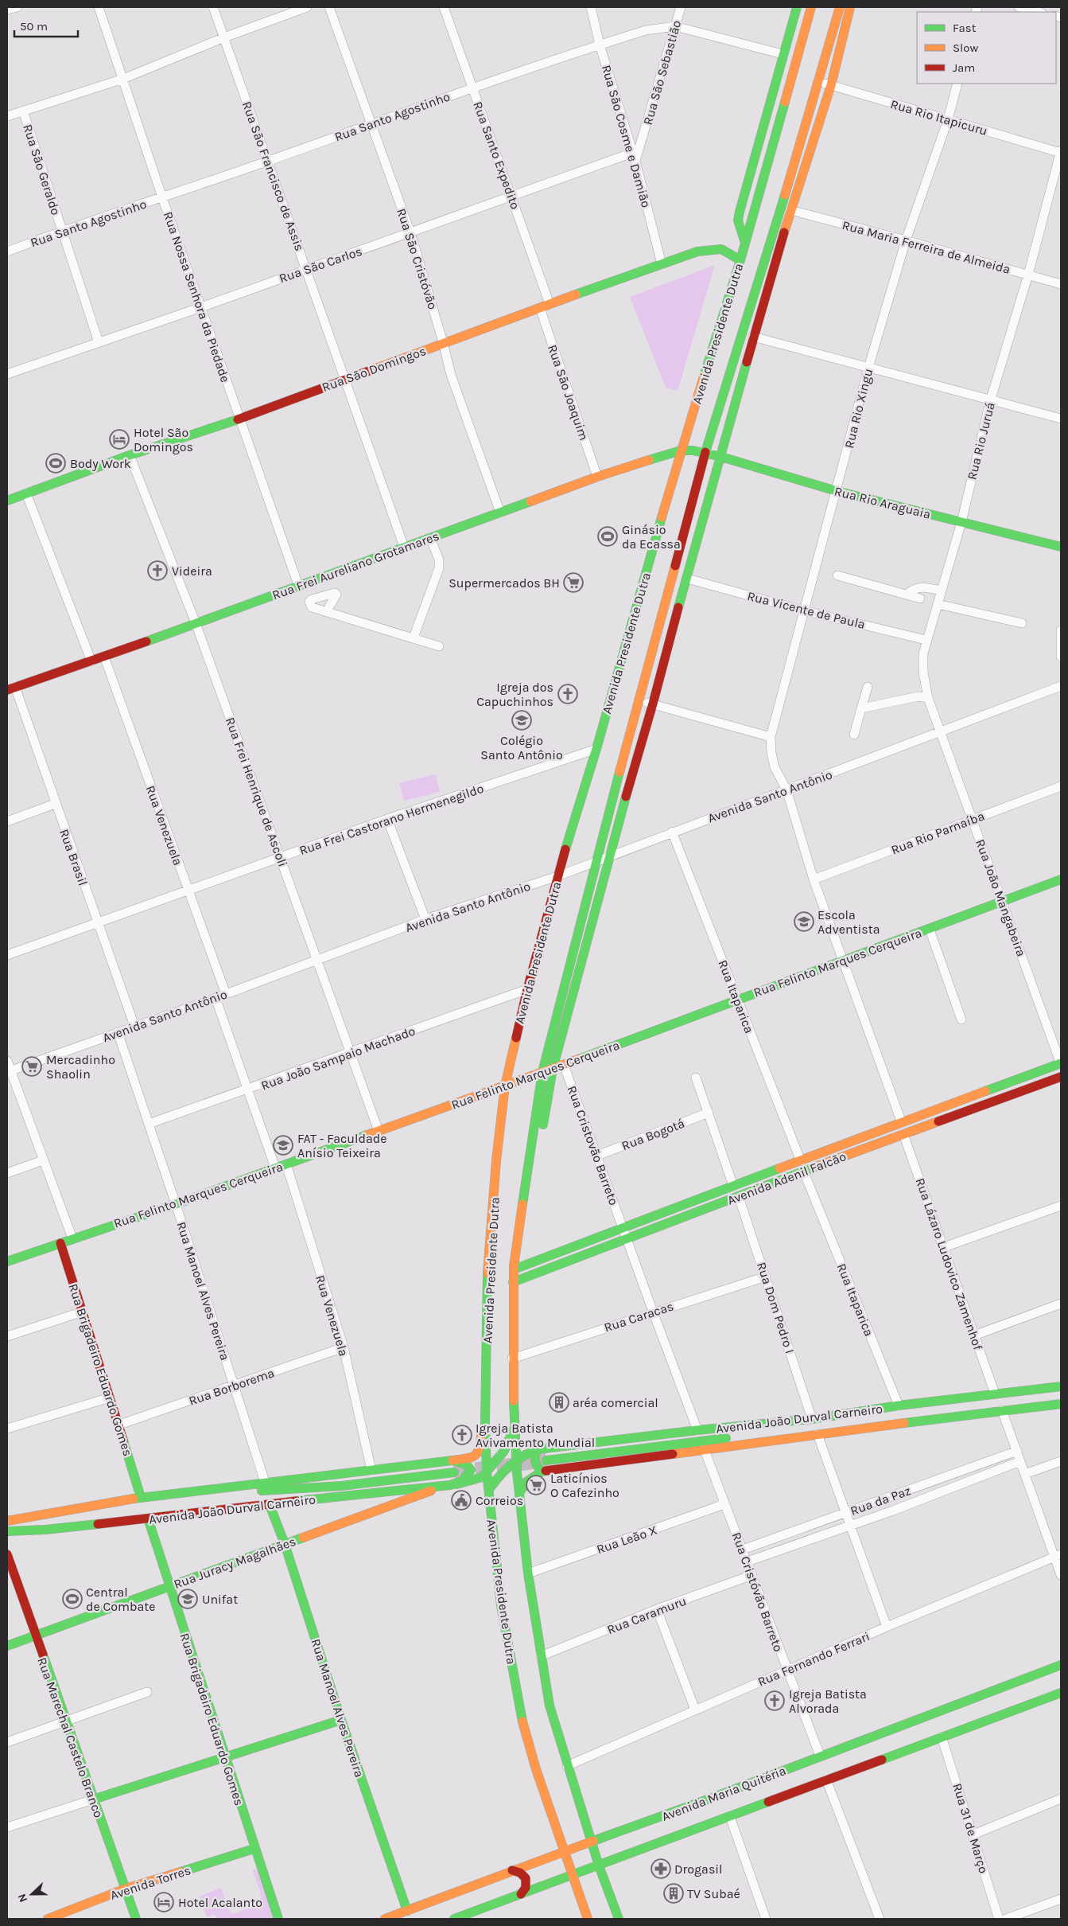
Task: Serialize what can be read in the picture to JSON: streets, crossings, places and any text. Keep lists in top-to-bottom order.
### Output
{
  "streets": {
    "main road": [
      "Avenida Presidente Dutra",
      "Rua São Domingos",
      "Rua Rio Araguaia",
      "Rua Frei Aureliano Grotamares",
      "Rua Felinto Marques Cerqueira",
      "Avenida Adenil Falcão",
      "Rua Manoel Alves Pereira",
      "Rua Brigadeiro Eduardo Gomes",
      "Avenida João Durval Carneiro",
      "Rua Juracy Magalhães",
      "Rua Marechal Castelo Branco",
      "Avenida Maria Quitéria",
      "Avenida Torres"
    ],
    "street": [
      "Rua São Sebastião",
      "Rua Santo Agostinho",
      "Rua Rio Itapicuru",
      "Rua São Cosme e Damião",
      "Rua Santo Expedito",
      "Rua São Geraldo",
      "Rua São Francisco de Assis",
      "Rua Maria Ferreira de Almeida",
      "Rua São Cristóvão",
      "Rua São Carlos",
      "Rua Nossa Senhora da Piedade",
      "Rua São Joaquim",
      "Rua Rio Xingu",
      "Rua Rio Juruá",
      "Rua Vicente de Paula",
      "Rua Frei Henrique de Ascoli",
      "Avenida Santo Antônio",
      "Rua Frei Castorano Hermenegildo",
      "Rua Venezuela",
      "Rua Rio Parnaíba",
      "Rua Brasil",
      "Rua João Mangabeira",
      "Rua Itaparica",
      "Rua João Sampaio Machado",
      "Rua Bogotá",
      "Rua Cristovão Barreto",
      "Rua Lázaro Ludovico Zamenhof",
      "Rua Dom Pedro I",
      "Rua Caracas",
      "Rua Borborema",
      "Rua da Paz",
      "Rua Leão X",
      "Rua Cristóvão Barreto",
      "Rua Caramuru",
      "Rua Fernando Ferrari",
      "Rua 31 de Março"
    ]
  },
  "crossings": [
    ["Rua São Sebastião", "Rua Santo Agostinho"],
    ["Rua São Sebastião", "Rua São Cosme e Damião"],
    ["Rua São Sebastião", "Rua São Carlos"],
    ["Rua Santo Agostinho", "Rua São Cosme e Damião"],
    ["Rua Santo Agostinho", "Rua Santo Expedito"],
    ["Rua Santo Agostinho", "Rua São Geraldo"],
    ["Rua Santo Agostinho", "Rua São Francisco de Assis"],
    ["Rua Santo Agostinho", "Rua São Cristóvão"],
    ["Rua Santo Agostinho", "Rua Nossa Senhora da Piedade"],
    ["Rua Rio Itapicuru", "Avenida Presidente Dutra"],
    ["Rua Rio Itapicuru", "Rua Rio Xingu"],
    ["Rua Rio Itapicuru", "Rua Rio Juruá"],
    ["Rua São Cosme e Damião", "Rua São Carlos"],
    ["Rua São Cosme e Damião", "Rua São Domingos"],
    ["Rua Santo Expedito", "Rua São Carlos"],
    ["Rua Santo Expedito", "Rua São Domingos"],
    ["Rua São Geraldo", "Rua São Carlos"],
    ["Rua São Francisco de Assis", "Rua São Carlos"],
    ["Rua São Francisco de Assis", "Rua São Domingos"],
    ["Rua São Francisco de Assis", "Rua Frei Aureliano Grotamares"],
    ["Rua Maria Ferreira de Almeida", "Avenida Presidente Dutra"],
    ["Rua Maria Ferreira de Almeida", "Rua Rio Xingu"],
    ["Rua Maria Ferreira de Almeida", "Rua Rio Juruá"],
    ["Rua São Cristóvão", "Rua São Carlos"],
    ["Rua São Cristóvão", "Rua São Domingos"],
    ["Rua São Cristóvão", "Rua Frei Aureliano Grotamares"],
    ["Rua São Carlos", "Rua Nossa Senhora da Piedade"],
    ["Rua Nossa Senhora da Piedade", "Rua São Domingos"],
    ["Rua Nossa Senhora da Piedade", "Rua Frei Aureliano Grotamares"],
    ["Avenida Presidente Dutra", "Rua São Domingos"],
    ["Avenida Presidente Dutra", "Rua Rio Araguaia"],
    ["Avenida Presidente Dutra", "Rua Frei Aureliano Grotamares"],
    ["Avenida Presidente Dutra", "Rua Vicente de Paula"],
    ["Avenida Presidente Dutra", "Avenida Santo Antônio"],
    ["Avenida Presidente Dutra", "Rua Frei Castorano Hermenegildo"],
    ["Avenida Presidente Dutra", "Rua Felinto Marques Cerqueira"],
    ["Avenida Presidente Dutra", "Rua João Sampaio Machado"],
    ["Avenida Presidente Dutra", "Avenida Adenil Falcão"],
    ["Avenida Presidente Dutra", "Rua Caracas"],
    ["Avenida Presidente Dutra", "Avenida João Durval Carneiro"],
    ["Avenida Presidente Dutra", "Rua Leão X"],
    ["Avenida Presidente Dutra", "Rua Caramuru"],
    ["Avenida Presidente Dutra", "Rua Fernando Ferrari"],
    ["Avenida Presidente Dutra", "Avenida Maria Quitéria"],
    ["Rua São Domingos", "Rua São Joaquim"],
    ["Rua São Domingos", "Rua Frei Henrique de Ascoli"],
    ["Rua São Joaquim", "Rua Frei Aureliano Grotamares"],
    ["Rua Rio Xingu", "Rua Rio Araguaia"],
    ["Rua Rio Xingu", "Rua Vicente de Paula"],
    ["Rua Rio Juruá", "Rua Rio Araguaia"],
    ["Rua Rio Juruá", "Rua Vicente de Paula"],
    ["Rua Rio Juruá", "Avenida Santo Antônio"],
    ["Rua Rio Juruá", "Rua João Mangabeira"],
    ["Rua Rio Araguaia", "Rua Frei Aureliano Grotamares"],
    ["Rua Frei Aureliano Grotamares", "Rua Frei Henrique de Ascoli"],
    ["Rua Frei Aureliano Grotamares", "Rua Venezuela"],
    ["Rua Frei Aureliano Grotamares", "Rua Brasil"],
    ["Rua Frei Henrique de Ascoli", "Avenida Santo Antônio"],
    ["Rua Frei Henrique de Ascoli", "Rua Frei Castorano Hermenegildo"],
    ["Rua Frei Henrique de Ascoli", "Rua Felinto Marques Cerqueira"],
    ["Rua Frei Henrique de Ascoli", "Rua João Sampaio Machado"],
    ["Avenida Santo Antônio", "Rua Venezuela"],
    ["Avenida Santo Antônio", "Rua Brasil"],
    ["Avenida Santo Antônio", "Rua João Mangabeira"],
    ["Avenida Santo Antônio", "Rua Itaparica"],
    ["Avenida Santo Antônio", "Rua Manoel Alves Pereira"],
    ["Rua Frei Castorano Hermenegildo", "Rua Venezuela"],
    ["Rua Frei Castorano Hermenegildo", "Rua Brasil"],
    ["Rua Venezuela", "Rua Felinto Marques Cerqueira"],
    ["Rua Venezuela", "Rua Borborema"],
    ["Rua Venezuela", "Avenida João Durval Carneiro"],
    ["Rua Rio Parnaíba", "Rua João Mangabeira"],
    ["Rua João Mangabeira", "Rua Felinto Marques Cerqueira"],
    ["Rua João Mangabeira", "Avenida Adenil Falcão"],
    ["Rua Felinto Marques Cerqueira", "Rua Itaparica"],
    ["Rua Felinto Marques Cerqueira", "Rua Cristovão Barreto"],
    ["Rua Felinto Marques Cerqueira", "Rua Manoel Alves Pereira"],
    ["Rua Felinto Marques Cerqueira", "Rua Brigadeiro Eduardo Gomes"],
    ["Rua Itaparica", "Avenida Adenil Falcão"],
    ["Rua Itaparica", "Avenida João Durval Carneiro"],
    ["Rua João Sampaio Machado", "Rua Manoel Alves Pereira"],
    ["Rua Bogotá", "Rua Cristovão Barreto"],
    ["Rua Cristovão Barreto", "Avenida Adenil Falcão"],
    ["Avenida Adenil Falcão", "Rua Lázaro Ludovico Zamenhof"],
    ["Avenida Adenil Falcão", "Rua Dom Pedro I"],
    ["Rua Lázaro Ludovico Zamenhof", "Avenida João Durval Carneiro"],
    ["Rua Manoel Alves Pereira", "Rua Borborema"],
    ["Rua Manoel Alves Pereira", "Avenida João Durval Carneiro"],
    ["Rua Manoel Alves Pereira", "Rua Juracy Magalhães"],
    ["Rua Manoel Alves Pereira", "Avenida Maria Quitéria"],
    ["Rua Dom Pedro I", "Rua Caracas"],
    ["Rua Dom Pedro I", "Avenida João Durval Carneiro"],
    ["Rua Brigadeiro Eduardo Gomes", "Rua Borborema"],
    ["Rua Brigadeiro Eduardo Gomes", "Avenida João Durval Carneiro"],
    ["Rua Brigadeiro Eduardo Gomes", "Rua Juracy Magalhães"],
    ["Rua Brigadeiro Eduardo Gomes", "Avenida Torres"],
    ["Avenida João Durval Carneiro", "Rua Juracy Magalhães"],
    ["Avenida João Durval Carneiro", "Rua Cristóvão Barreto"],
    ["Rua da Paz", "Rua Cristóvão Barreto"],
    ["Rua Leão X", "Rua Cristóvão Barreto"],
    ["Rua Juracy Magalhães", "Rua Marechal Castelo Branco"],
    ["Rua Cristóvão Barreto", "Rua Caramuru"],
    ["Rua Cristóvão Barreto", "Rua Fernando Ferrari"],
    ["Rua Cristóvão Barreto", "Avenida Maria Quitéria"],
    ["Rua Marechal Castelo Branco", "Avenida Torres"],
    ["Avenida Maria Quitéria", "Rua 31 de Março"]
  ],
  "places": {
    "hotel": ["Hotel São Domingos", "Hotel Acalanto"],
    "sports": ["Body Work", "Ginásio da Ecassa", "Central de Combate"],
    "church": [
      "Videira",
      "Igreja dos Capuchinhos",
      "Igreja Batista Avivamento Mundial",
      "Igreja Batista Alvorada"
    ],
    "supermarket": ["Supermercados BH", "Mercadinho Shaolin", "Laticínios O Cafezinho"],
    "school or university": [
      "Colégio Santo Antônio",
      "Escola Adventista",
      "FAT - Faculdade Anísio Teixeira",
      "Unifat"
    ],
    "building": ["aréa comercial", "TV Subaé"],
    "public building": ["Correios"],
    "pharmacy": ["Drogasil"]
  },
  "legend": ["Fast", "Slow", "Jam"],
  "scale_bar": "50 m",
  "north": "left"
}
